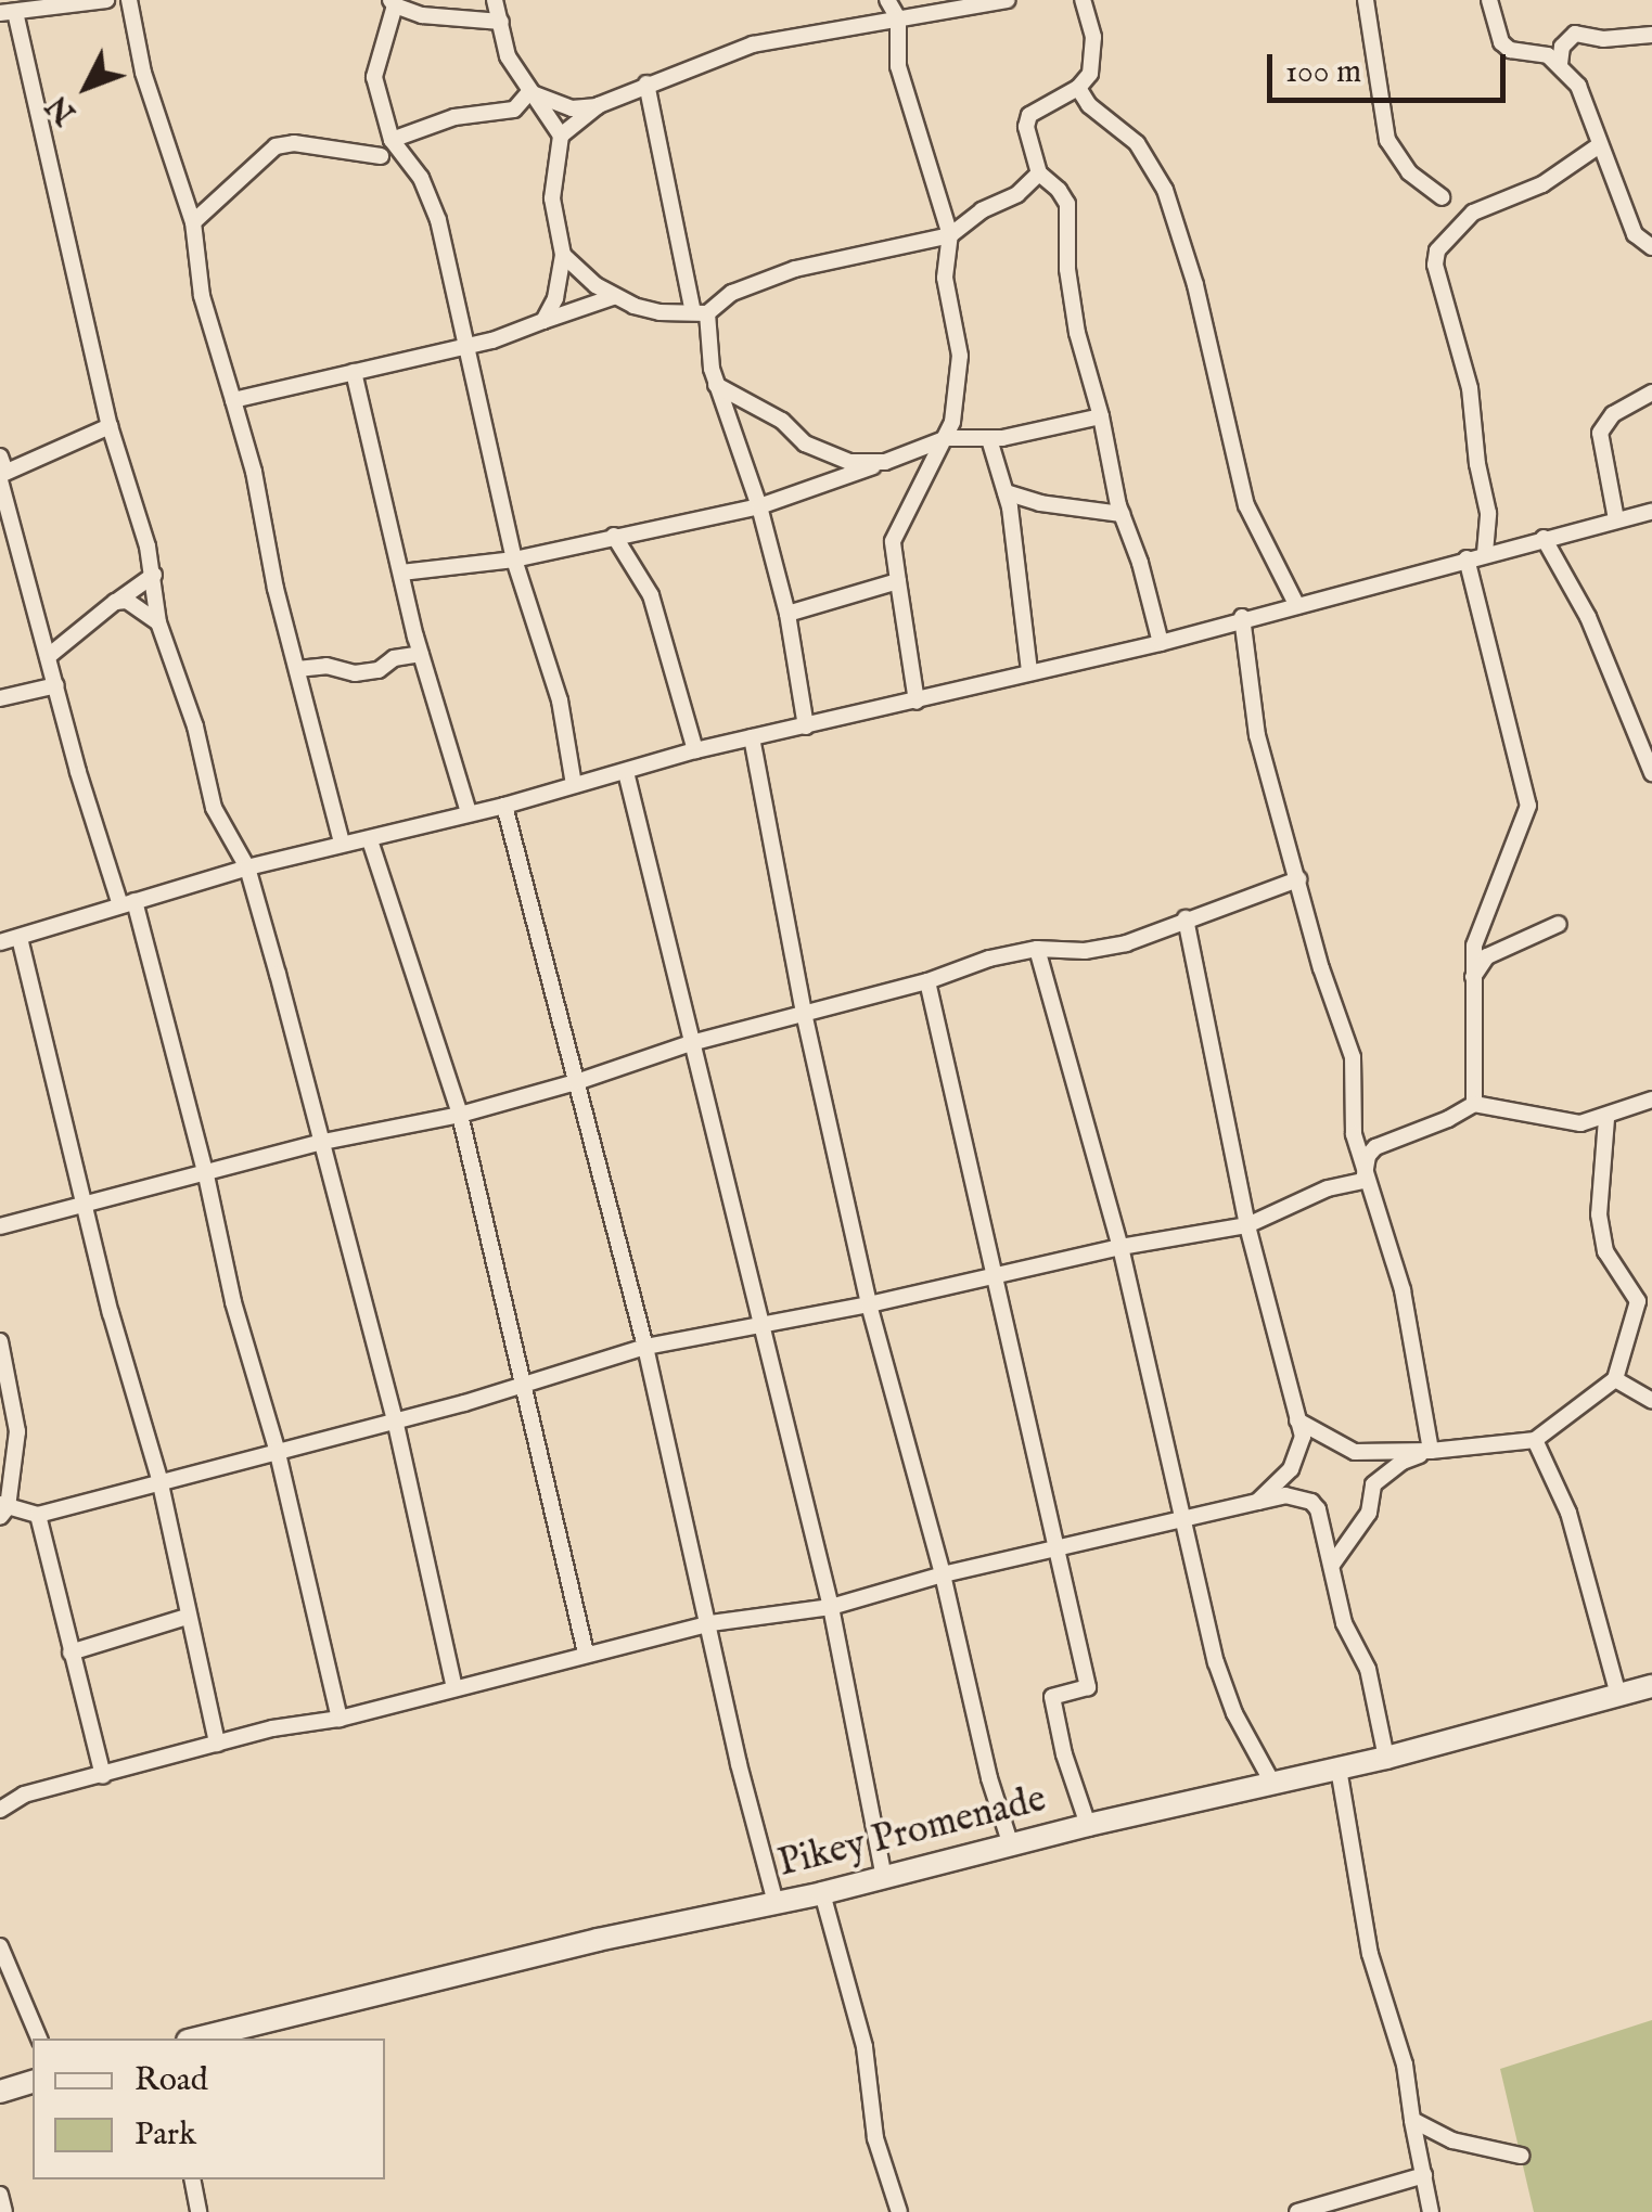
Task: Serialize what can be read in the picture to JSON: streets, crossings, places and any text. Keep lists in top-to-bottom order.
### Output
{
  "streets": {
    "street": ["Pikey Promenade"]
  },
  "legend": ["Road", "Park"],
  "scale_bar": "100 m",
  "north": "bottom left"
}
